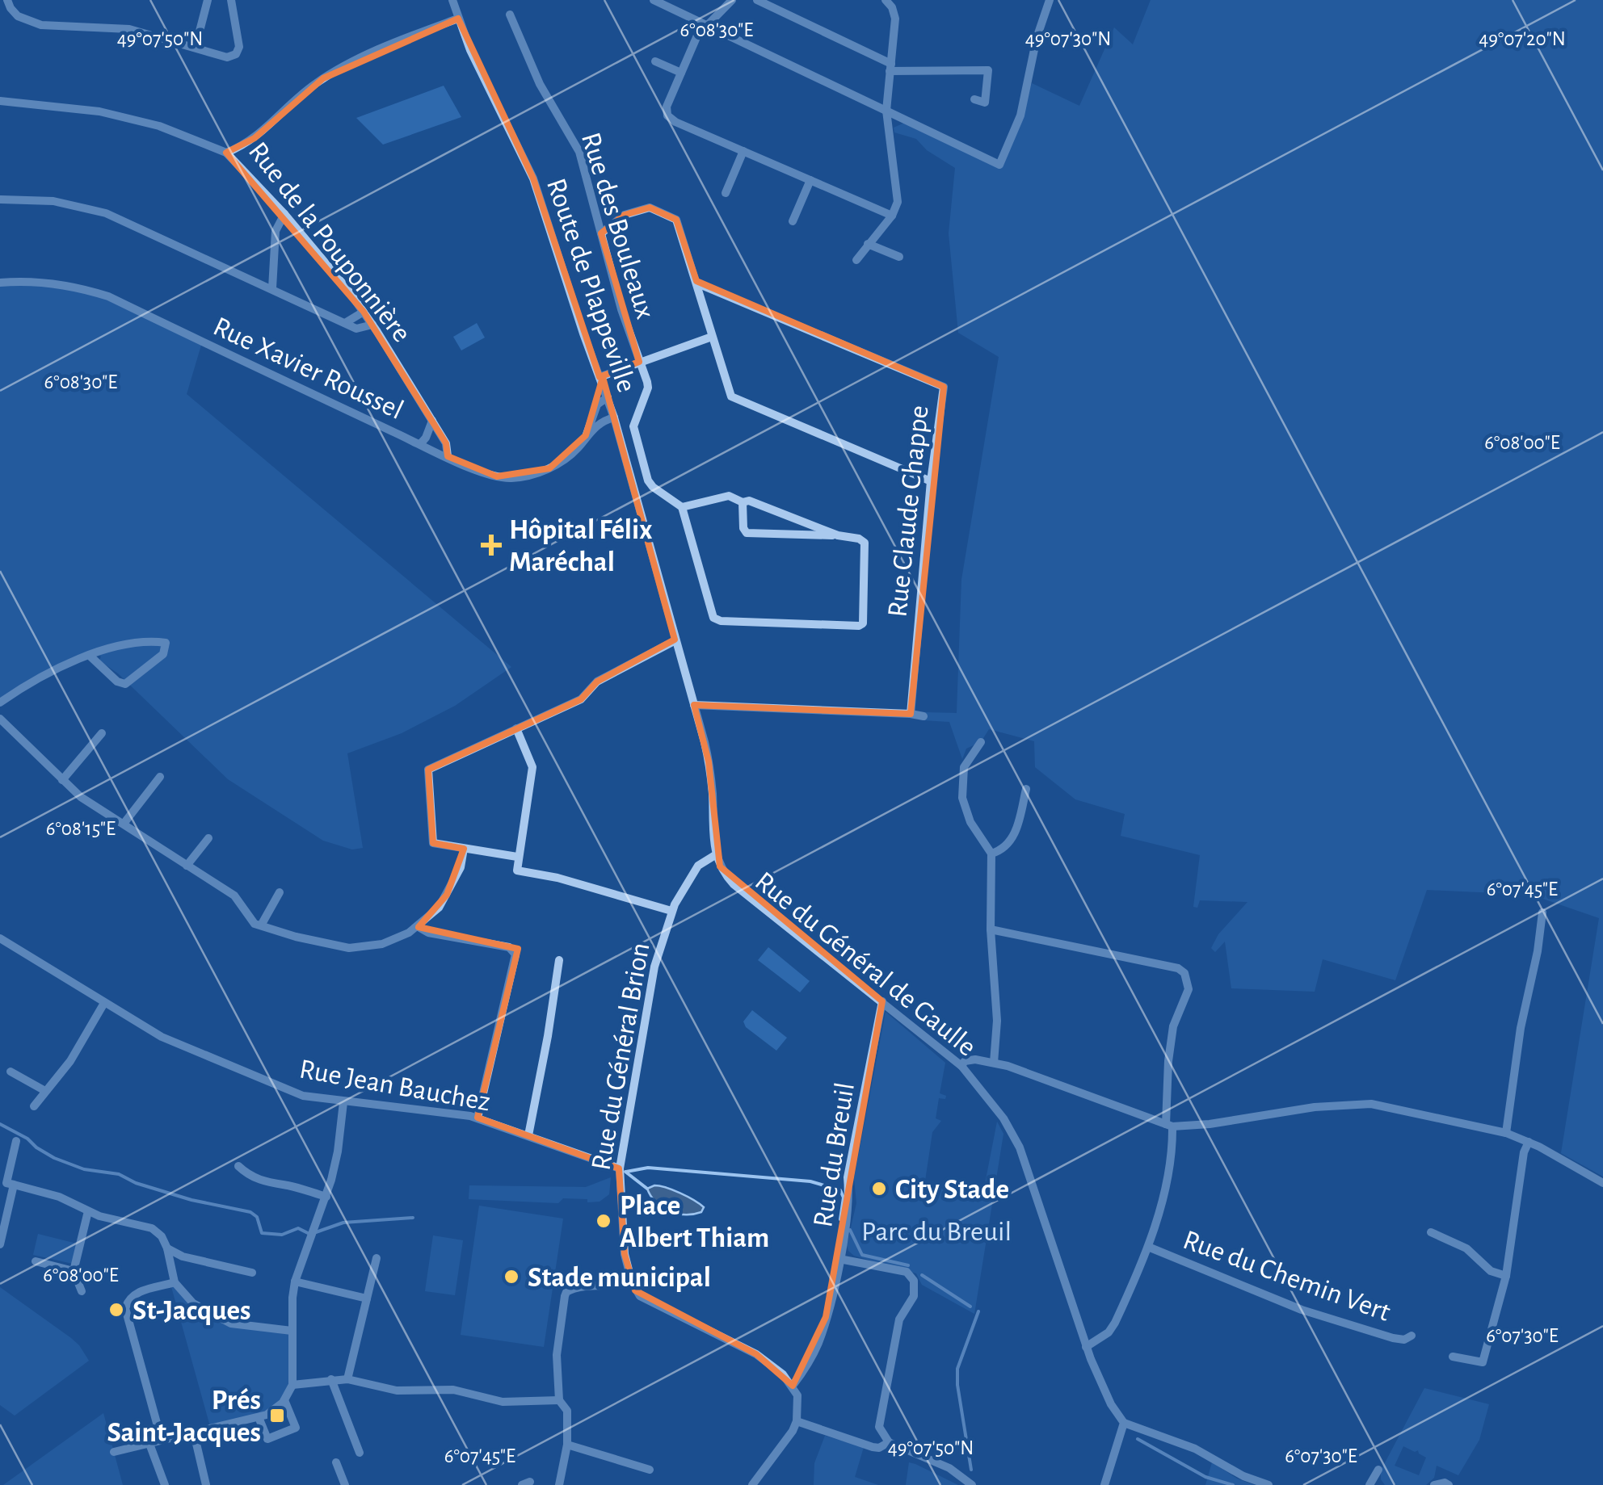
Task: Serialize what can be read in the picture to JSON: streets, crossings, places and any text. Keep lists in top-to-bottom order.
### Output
{
  "streets": {
    "street": [
      "Rue des Bouleaux",
      "Rue de la Pouponnière",
      "Route de Plappeville",
      "Rue Xavier Roussel",
      "Rue Claude Chappe",
      "Rue du Général de Gaulle",
      "Rue du Général Brion",
      "Rue Jean Bauchez",
      "Rue du Breuil",
      "Rue du Chemin Vert"
    ]
  },
  "crossings": [
    ["Rue de la Pouponnière", "Route de Plappeville"],
    ["Rue de la Pouponnière", "Rue Xavier Roussel"],
    ["Route de Plappeville", "Rue Xavier Roussel"],
    ["Rue du Général de Gaulle", "Rue du Général Brion"],
    ["Rue du Général de Gaulle", "Rue du Breuil"],
    ["Rue du Général Brion", "Rue Jean Bauchez"]
  ],
  "parks": ["Parc du Breuil"],
  "places": {
    "health": ["Hôpital Félix Maréchal"],
    "other": [
      "City Stade",
      "Place Albert Thiam",
      "Stade municipal",
      "St-Jacques"
    ],
    "transit": ["Prés Saint-Jacques"]
  },
  "coordinates": [
    "6°08'30\"E",
    "49°07'30\"N",
    "49°07'50\"N",
    "49°07'20\"N",
    "6°08'00\"E",
    "6°08'15\"E",
    "6°07'45\"E",
    "6°07'30\"E"
  ]
}
